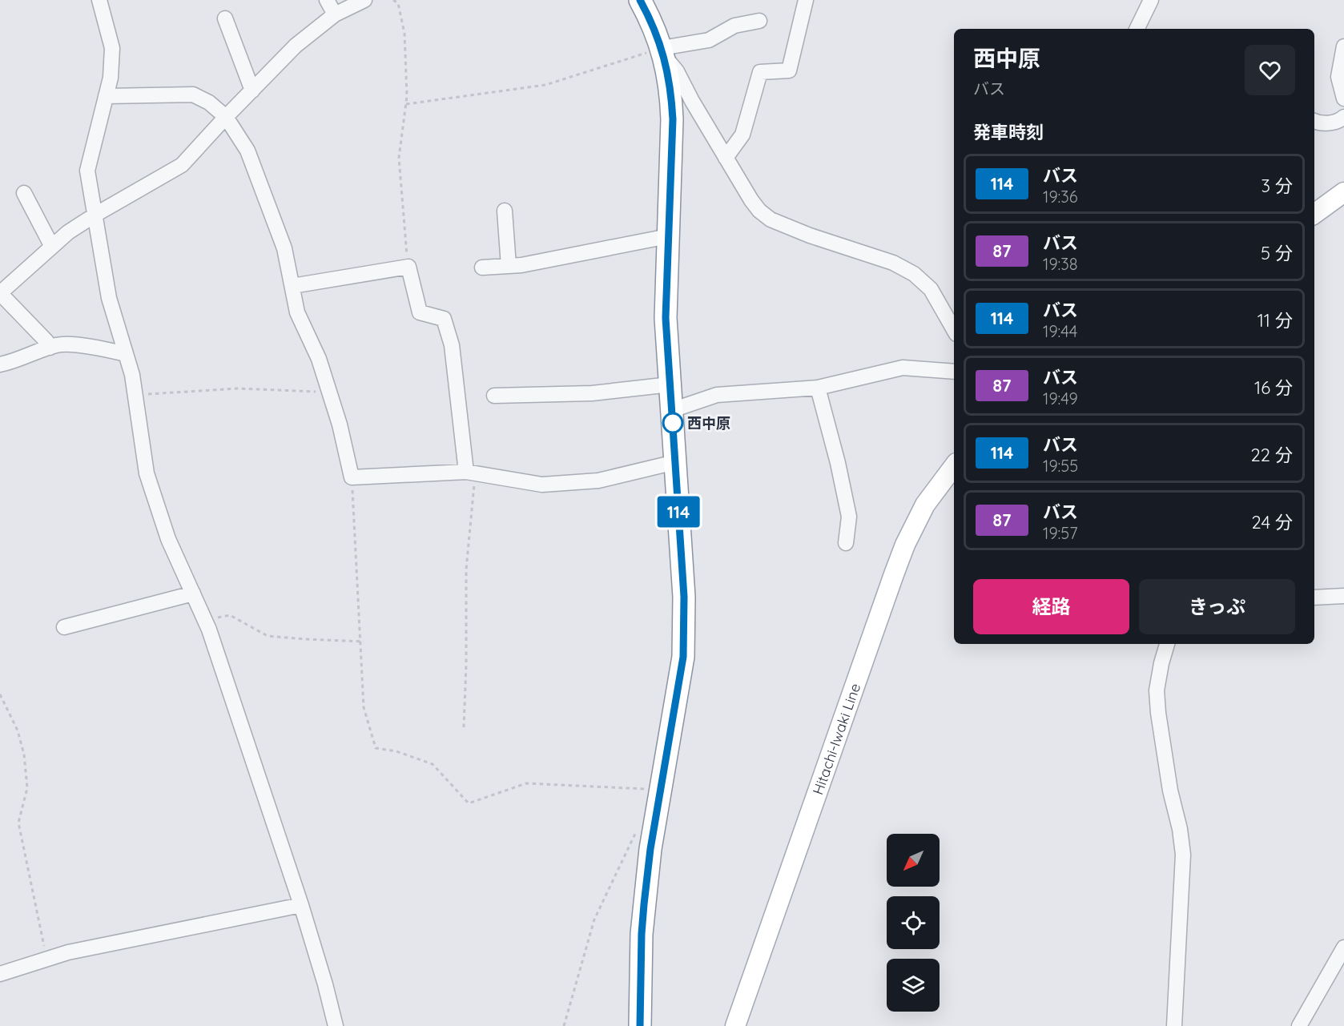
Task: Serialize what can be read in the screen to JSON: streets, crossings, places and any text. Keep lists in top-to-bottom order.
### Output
{
  "streets": {
    "main road": ["Hitachi-Iwaki Line"]
  },
  "places": ["西中原"],
  "lines": ["bus line 114"],
  "north": "bottom left",
  "page": {
    "on_map": "114",
    "heading": [
      ["西中原", "バス"],
      "発車時刻"
    ],
    "list": [
      {
        "mark": "114",
        "name": "バス",
        "note": "19:36",
        "value": "3 分"
      },
      {
        "mark": "87",
        "name": "バス",
        "note": "19:38",
        "value": "5 分"
      },
      {
        "mark": "114",
        "name": "バス",
        "note": "19:44",
        "value": "11 分"
      },
      {
        "mark": "87",
        "name": "バス",
        "note": "19:49",
        "value": "16 分"
      },
      {
        "mark": "114",
        "name": "バス",
        "note": "19:55",
        "value": "22 分"
      },
      {
        "mark": "87",
        "name": "バス",
        "note": "19:57",
        "value": "24 分"
      }
    ],
    "buttons": ["経路", "きっぷ"]
  }
}
